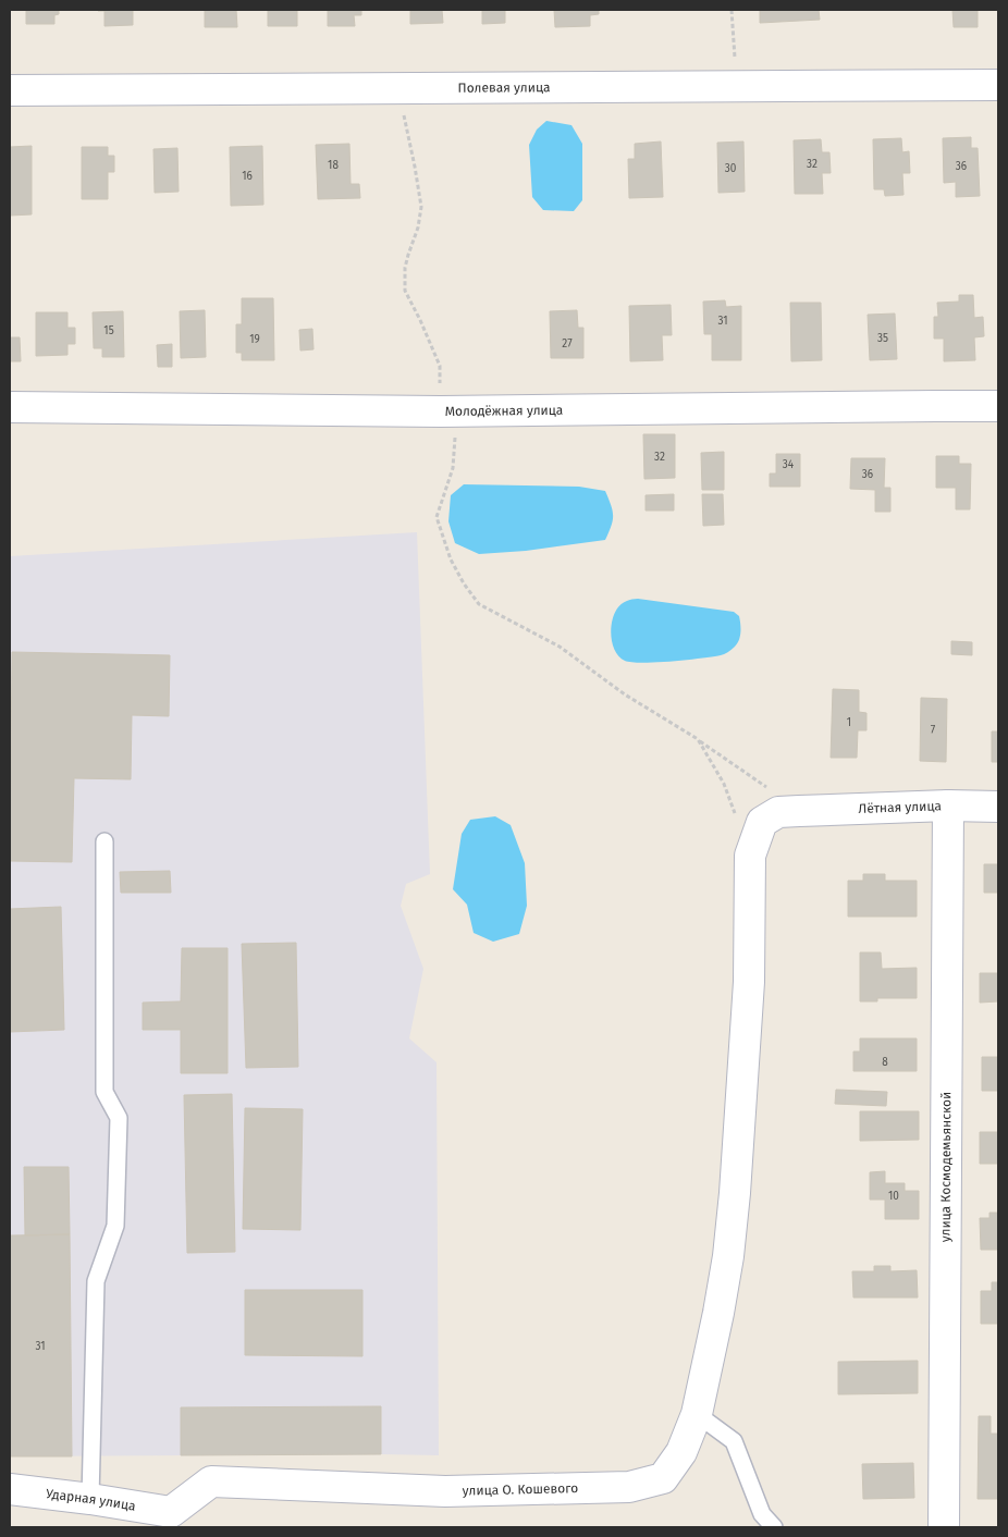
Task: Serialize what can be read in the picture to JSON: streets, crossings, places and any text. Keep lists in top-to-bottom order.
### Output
{
  "streets": {
    "street": [
      "Полевая улица",
      "Молодёжная улица",
      "Лётная улица",
      "улица Космодемьянской",
      "улица О. Кошевого",
      "Ударная улица"
    ]
  },
  "crossings": [
    ["Лётная улица", "улица Космодемьянской"],
    ["Лётная улица", "улица О. Кошевого"],
    ["улица О. Кошевого", "Ударная улица"]
  ],
  "house_numbers": [
    "32",
    "18",
    "36",
    "30",
    "16",
    "31",
    "15",
    "35",
    "19",
    "27",
    "32",
    "34",
    "36",
    "1",
    "7",
    "8",
    "10",
    "31"
  ]
}
